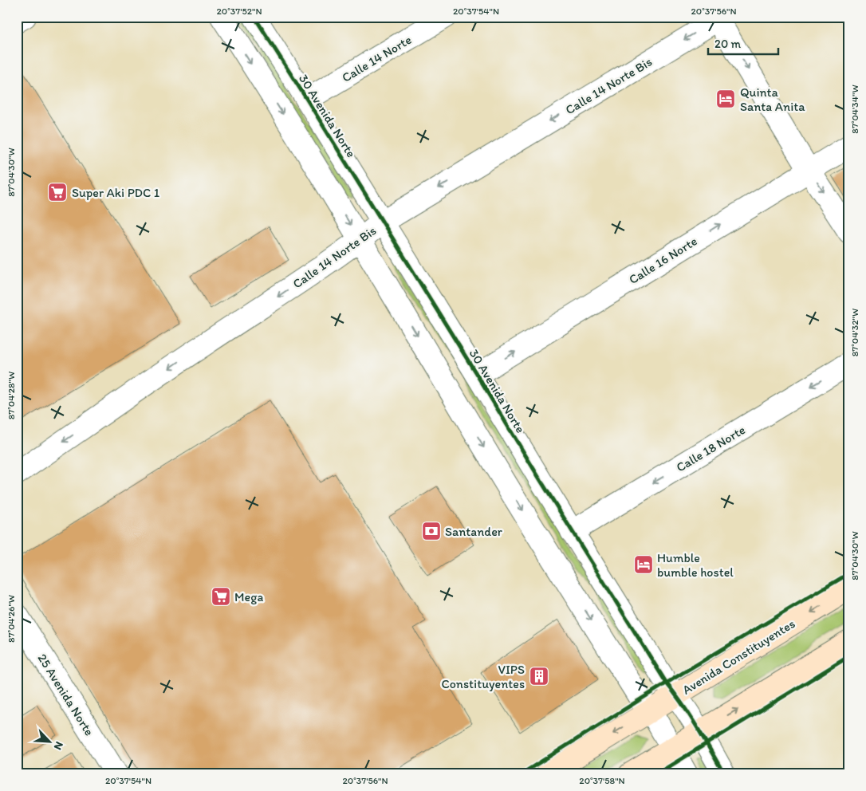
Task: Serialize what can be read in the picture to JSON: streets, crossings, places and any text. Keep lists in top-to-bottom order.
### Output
{
  "streets": {
    "main road": ["Avenida Constituyentes"],
    "street": [
      "Calle 14 Norte",
      "Calle 14 Norte Bis",
      "30 Avenida Norte",
      "Calle 16 Norte",
      "Calle 18 Norte",
      "25 Avenida Norte"
    ]
  },
  "crossings": [
    ["Calle 14 Norte", "30 Avenida Norte"],
    ["Calle 14 Norte Bis", "30 Avenida Norte"],
    ["30 Avenida Norte", "Calle 16 Norte"],
    ["30 Avenida Norte", "Calle 18 Norte"],
    ["30 Avenida Norte", "Avenida Constituyentes"]
  ],
  "one_way": ["Calle 14 Norte Bis", "Calle 16 Norte", "Calle 18 Norte"],
  "places": {
    "hotel": ["Quinta Santa Anita", "Humble bumble hostel"],
    "supermarket": ["Super Aki PDC 1", "Mega"],
    "bank": ["Santander"],
    "building": ["VIPS Constituyentes"]
  },
  "scale_bar": "20 m",
  "north": "bottom right",
  "coordinates": [
    "20°37'52\"N",
    "20°37'54\"N",
    "20°37'56\"N",
    "87°04'34\"W",
    "87°04'30\"W",
    "87°04'32\"W",
    "87°04'28\"W",
    "87°04'26\"W",
    "20°37'58\"N"
  ]
}
